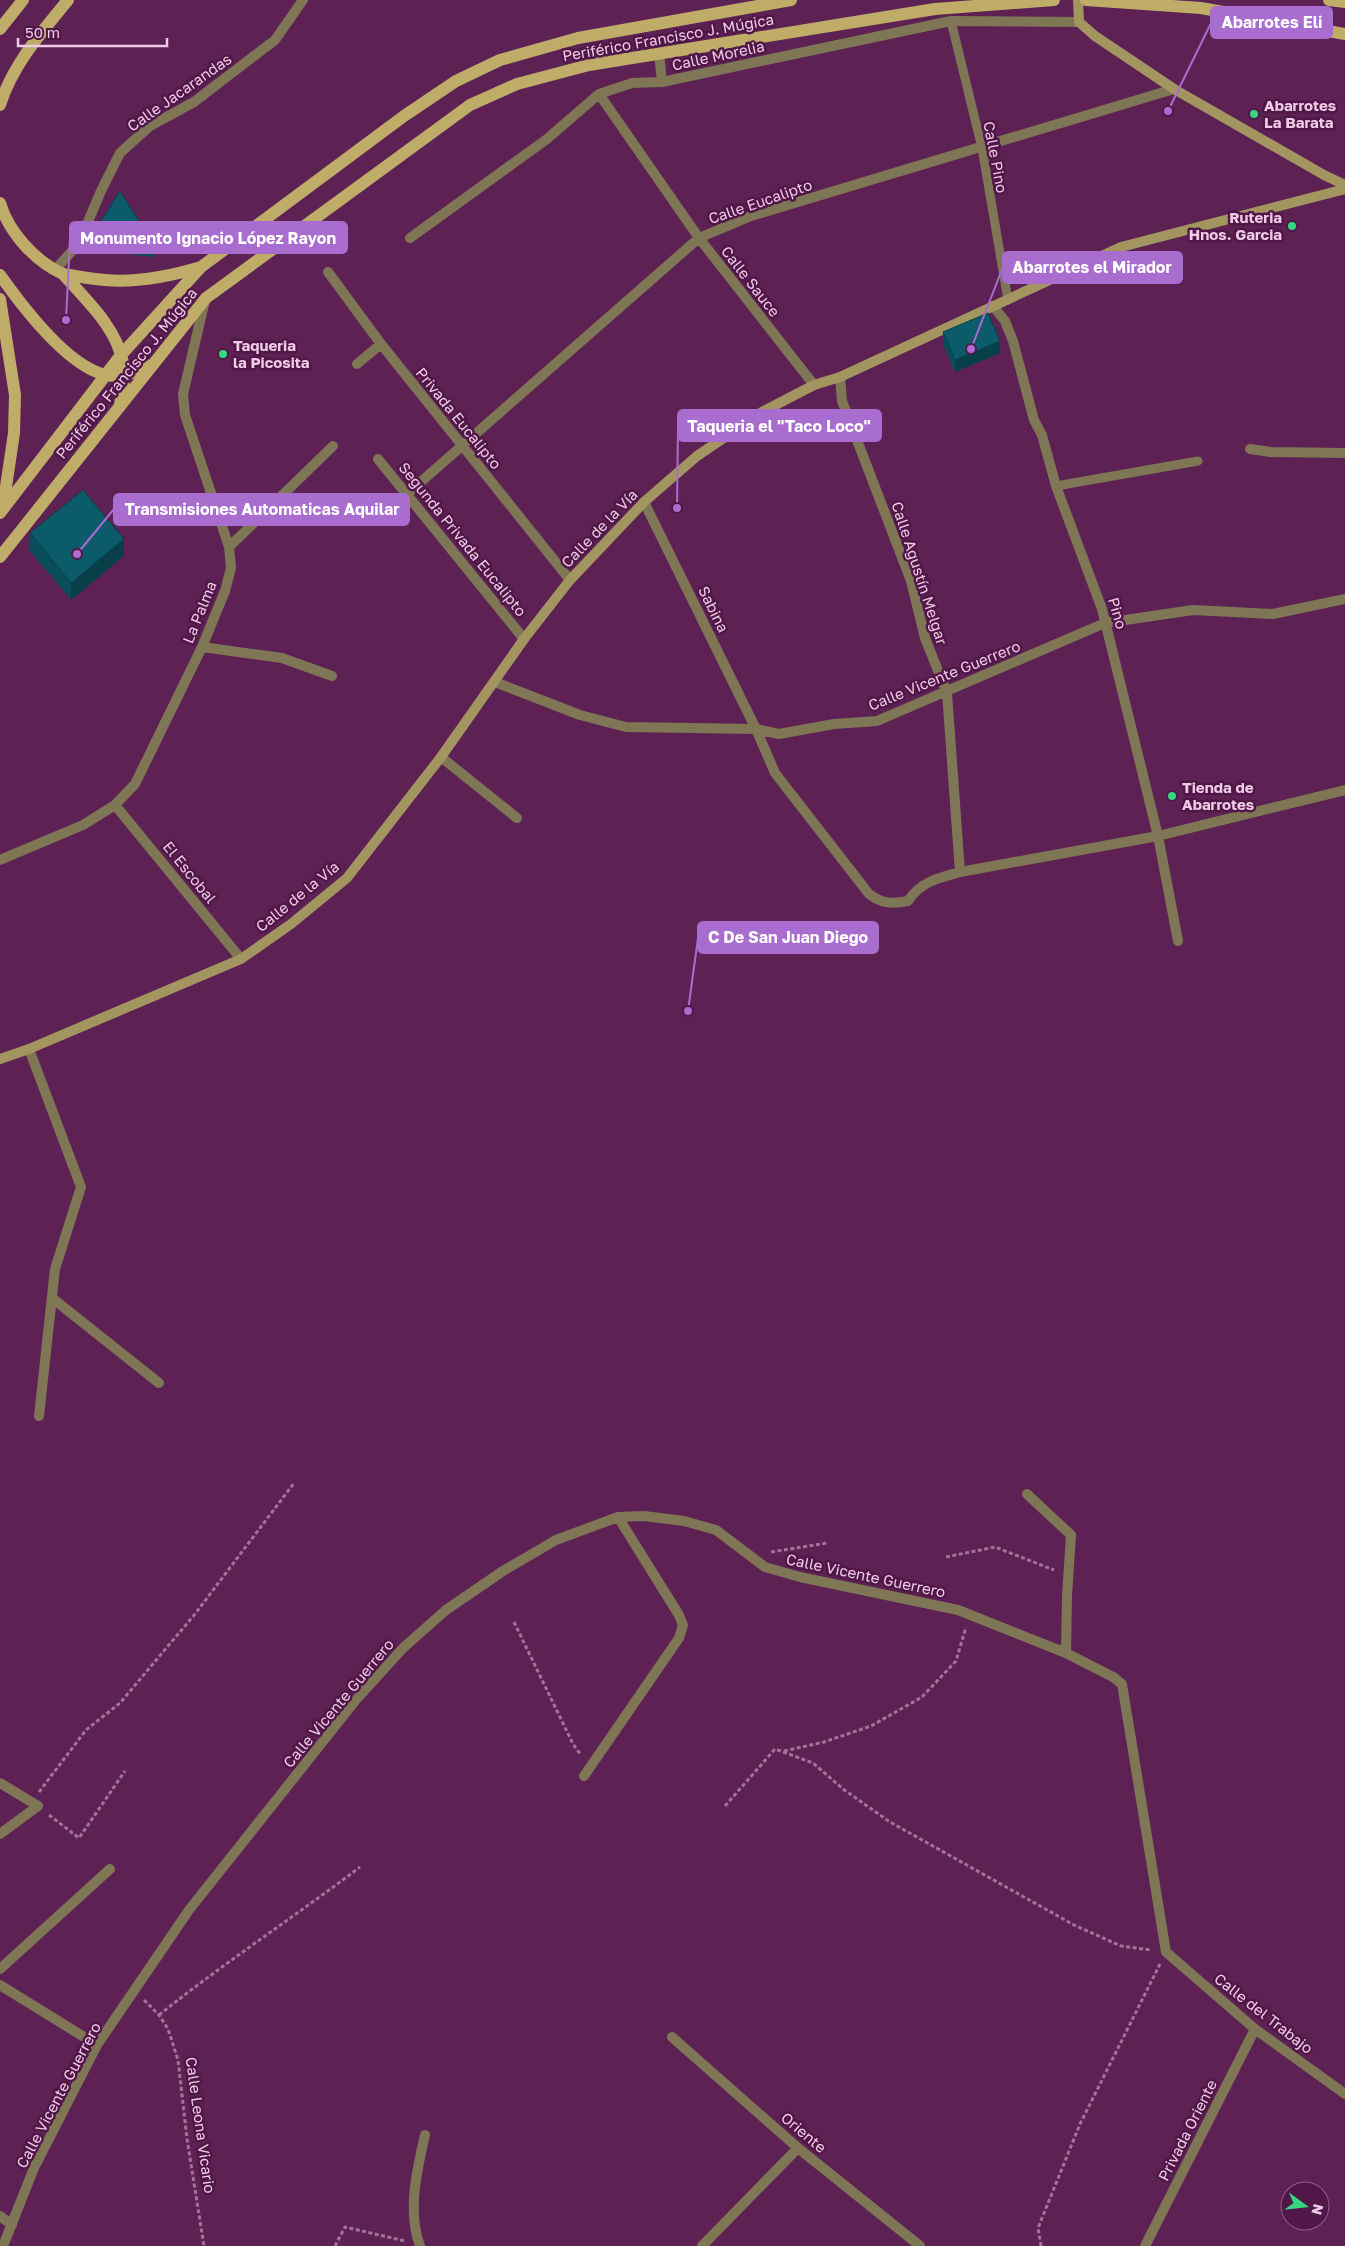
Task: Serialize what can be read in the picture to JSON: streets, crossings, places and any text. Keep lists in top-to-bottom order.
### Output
{
  "streets": {
    "main road": ["Periférico Francisco J. Múgica"],
    "street": [
      "Calle Morelia",
      "Calle Jacarandas",
      "Calle Eucalipto",
      "Calle Sauce",
      "Privada Eucalipto",
      "Calle de la Vía",
      "Segunda Privada Eucalipto",
      "Calle Agustín Melgar",
      "Sabina",
      "La Palma",
      "Pino",
      "Calle Vicente Guerrero",
      "El Escobal",
      "Calle del Trabajo",
      "Privada Oriente",
      "Oriente"
    ],
    "lane": ["Calle Pino"],
    "path": ["Calle Leona Vicario"]
  },
  "crossings": [
    ["Periférico Francisco J. Múgica", "La Palma"],
    ["Calle Morelia", "Calle Pino"],
    ["Calle Morelia", "Calle Sauce"],
    ["Calle Pino", "Calle Eucalipto"],
    ["Calle Pino", "Calle de la Vía"],
    ["Calle Eucalipto", "Calle Sauce"],
    ["Calle Eucalipto", "Privada Eucalipto"],
    ["Calle Eucalipto", "Segunda Privada Eucalipto"],
    ["Calle Sauce", "Calle de la Vía"],
    ["Privada Eucalipto", "Calle de la Vía"],
    ["Calle de la Vía", "Segunda Privada Eucalipto"],
    ["Calle de la Vía", "Calle Agustín Melgar"],
    ["Calle de la Vía", "Sabina"],
    ["Calle de la Vía", "Pino"],
    ["Calle de la Vía", "Calle Vicente Guerrero"],
    ["Calle de la Vía", "El Escobal"],
    ["Calle Agustín Melgar", "Sabina"],
    ["Calle Agustín Melgar", "Calle Vicente Guerrero"],
    ["Sabina", "Calle Vicente Guerrero"],
    ["La Palma", "El Escobal"],
    ["Pino", "Calle Vicente Guerrero"],
    ["Calle Vicente Guerrero", "Calle del Trabajo"],
    ["Calle Vicente Guerrero", "Calle Leona Vicario"],
    ["Calle del Trabajo", "Privada Oriente"]
  ],
  "places": [
    "Abarrotes Eli",
    "Abarrotes La Barata",
    "Ruteria Hnos. Garcia",
    "Monumento Ignacio López Rayon",
    "Abarrotes el Mirador",
    "Taqueria la Picosita",
    "Taqueria el \"Taco Loco\"",
    "Transmisiones Automaticas Aquilar",
    "Tienda de Abarrotes",
    "C De San Juan Diego"
  ],
  "scale_bar": "50 m",
  "north": "right"
}
